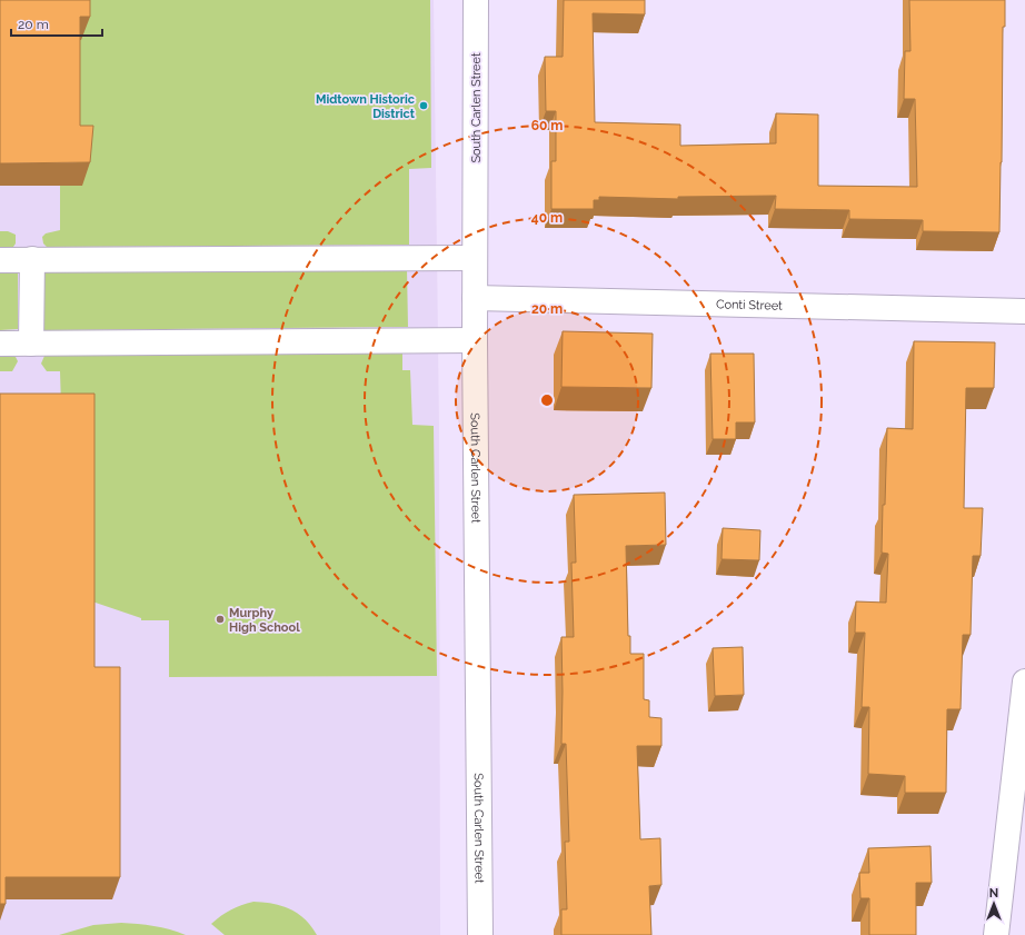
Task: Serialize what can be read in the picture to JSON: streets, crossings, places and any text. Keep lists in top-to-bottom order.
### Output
{
  "streets": {
    "street": ["South Carlen Street", "Conti Street"]
  },
  "crossings": [
    ["South Carlen Street", "Conti Street"]
  ],
  "places": ["Midtown Historic District", "Murphy High School"],
  "scale_bar": "20 m",
  "north": "top",
  "rings": ["60 m", "40 m", "20 m"]
}
